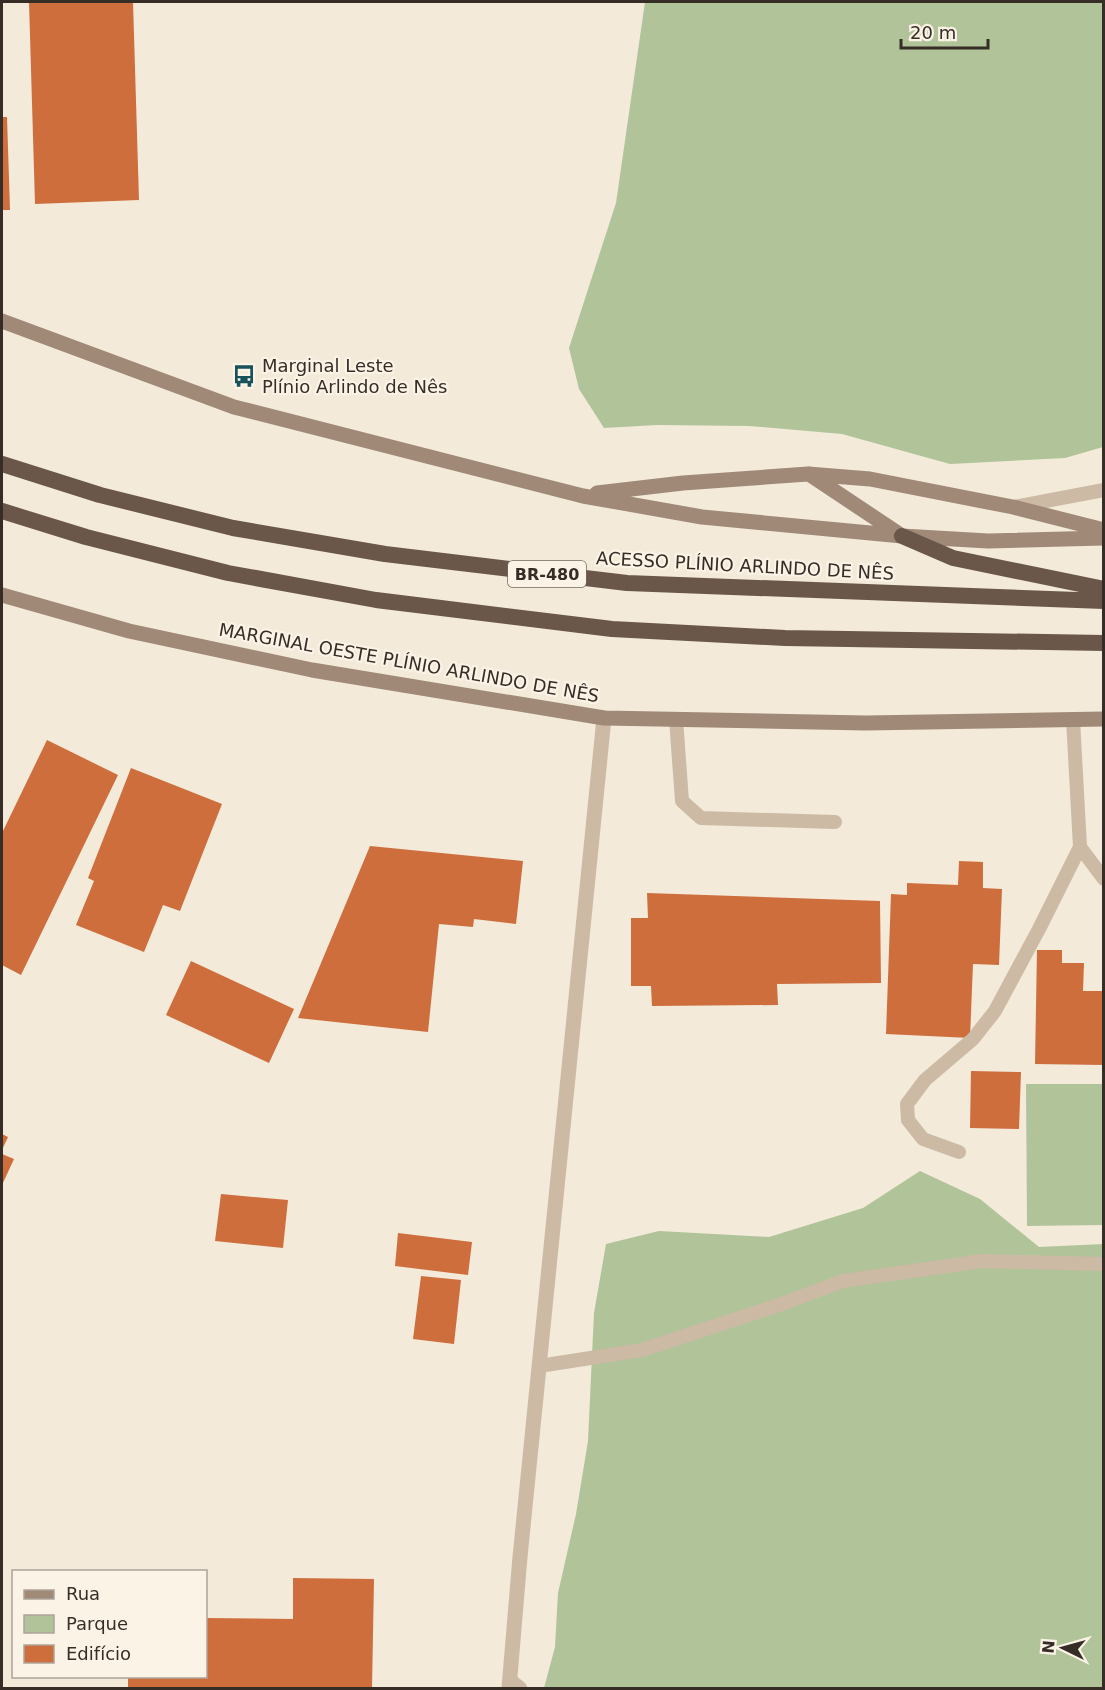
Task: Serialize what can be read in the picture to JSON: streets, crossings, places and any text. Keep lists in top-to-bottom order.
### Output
{
  "streets": {
    "highway": ["ACESSO PLÍNIO ARLINDO DE NÊS", "BR-480"],
    "main road": ["MARGINAL OESTE PLÍNIO ARLINDO DE NÊS"]
  },
  "places": {
    "bus stop": ["Marginal Leste Plínio Arlindo de Nês"]
  },
  "legend": ["Rua", "Parque", "Edifício"],
  "scale_bar": "20 m",
  "north": "left"
}
